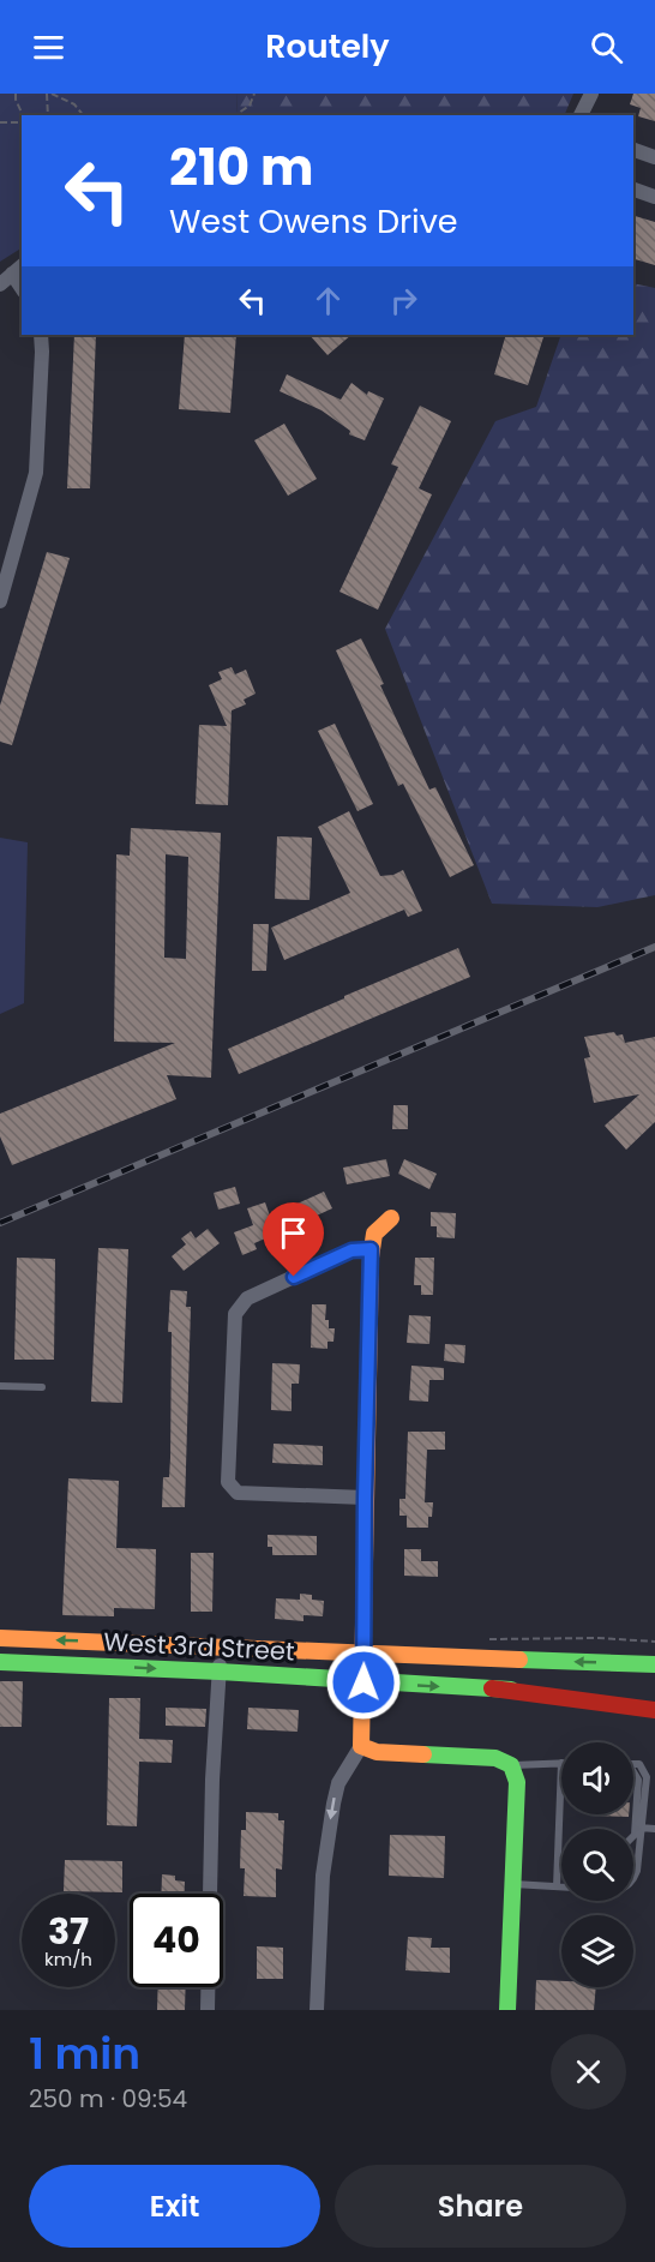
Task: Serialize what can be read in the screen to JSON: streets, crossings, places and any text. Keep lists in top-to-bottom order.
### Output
{
  "streets": {
    "main road": ["West 3rd Street"]
  },
  "page": {
    "header": "Routely",
    "turn": ["210 m", "West Owens Drive"],
    "speed": "37 km/h",
    "limit": "40",
    "heading": ["1 min", "250 m · 09:54"],
    "buttons": ["Exit", "Share"]
  }
}
